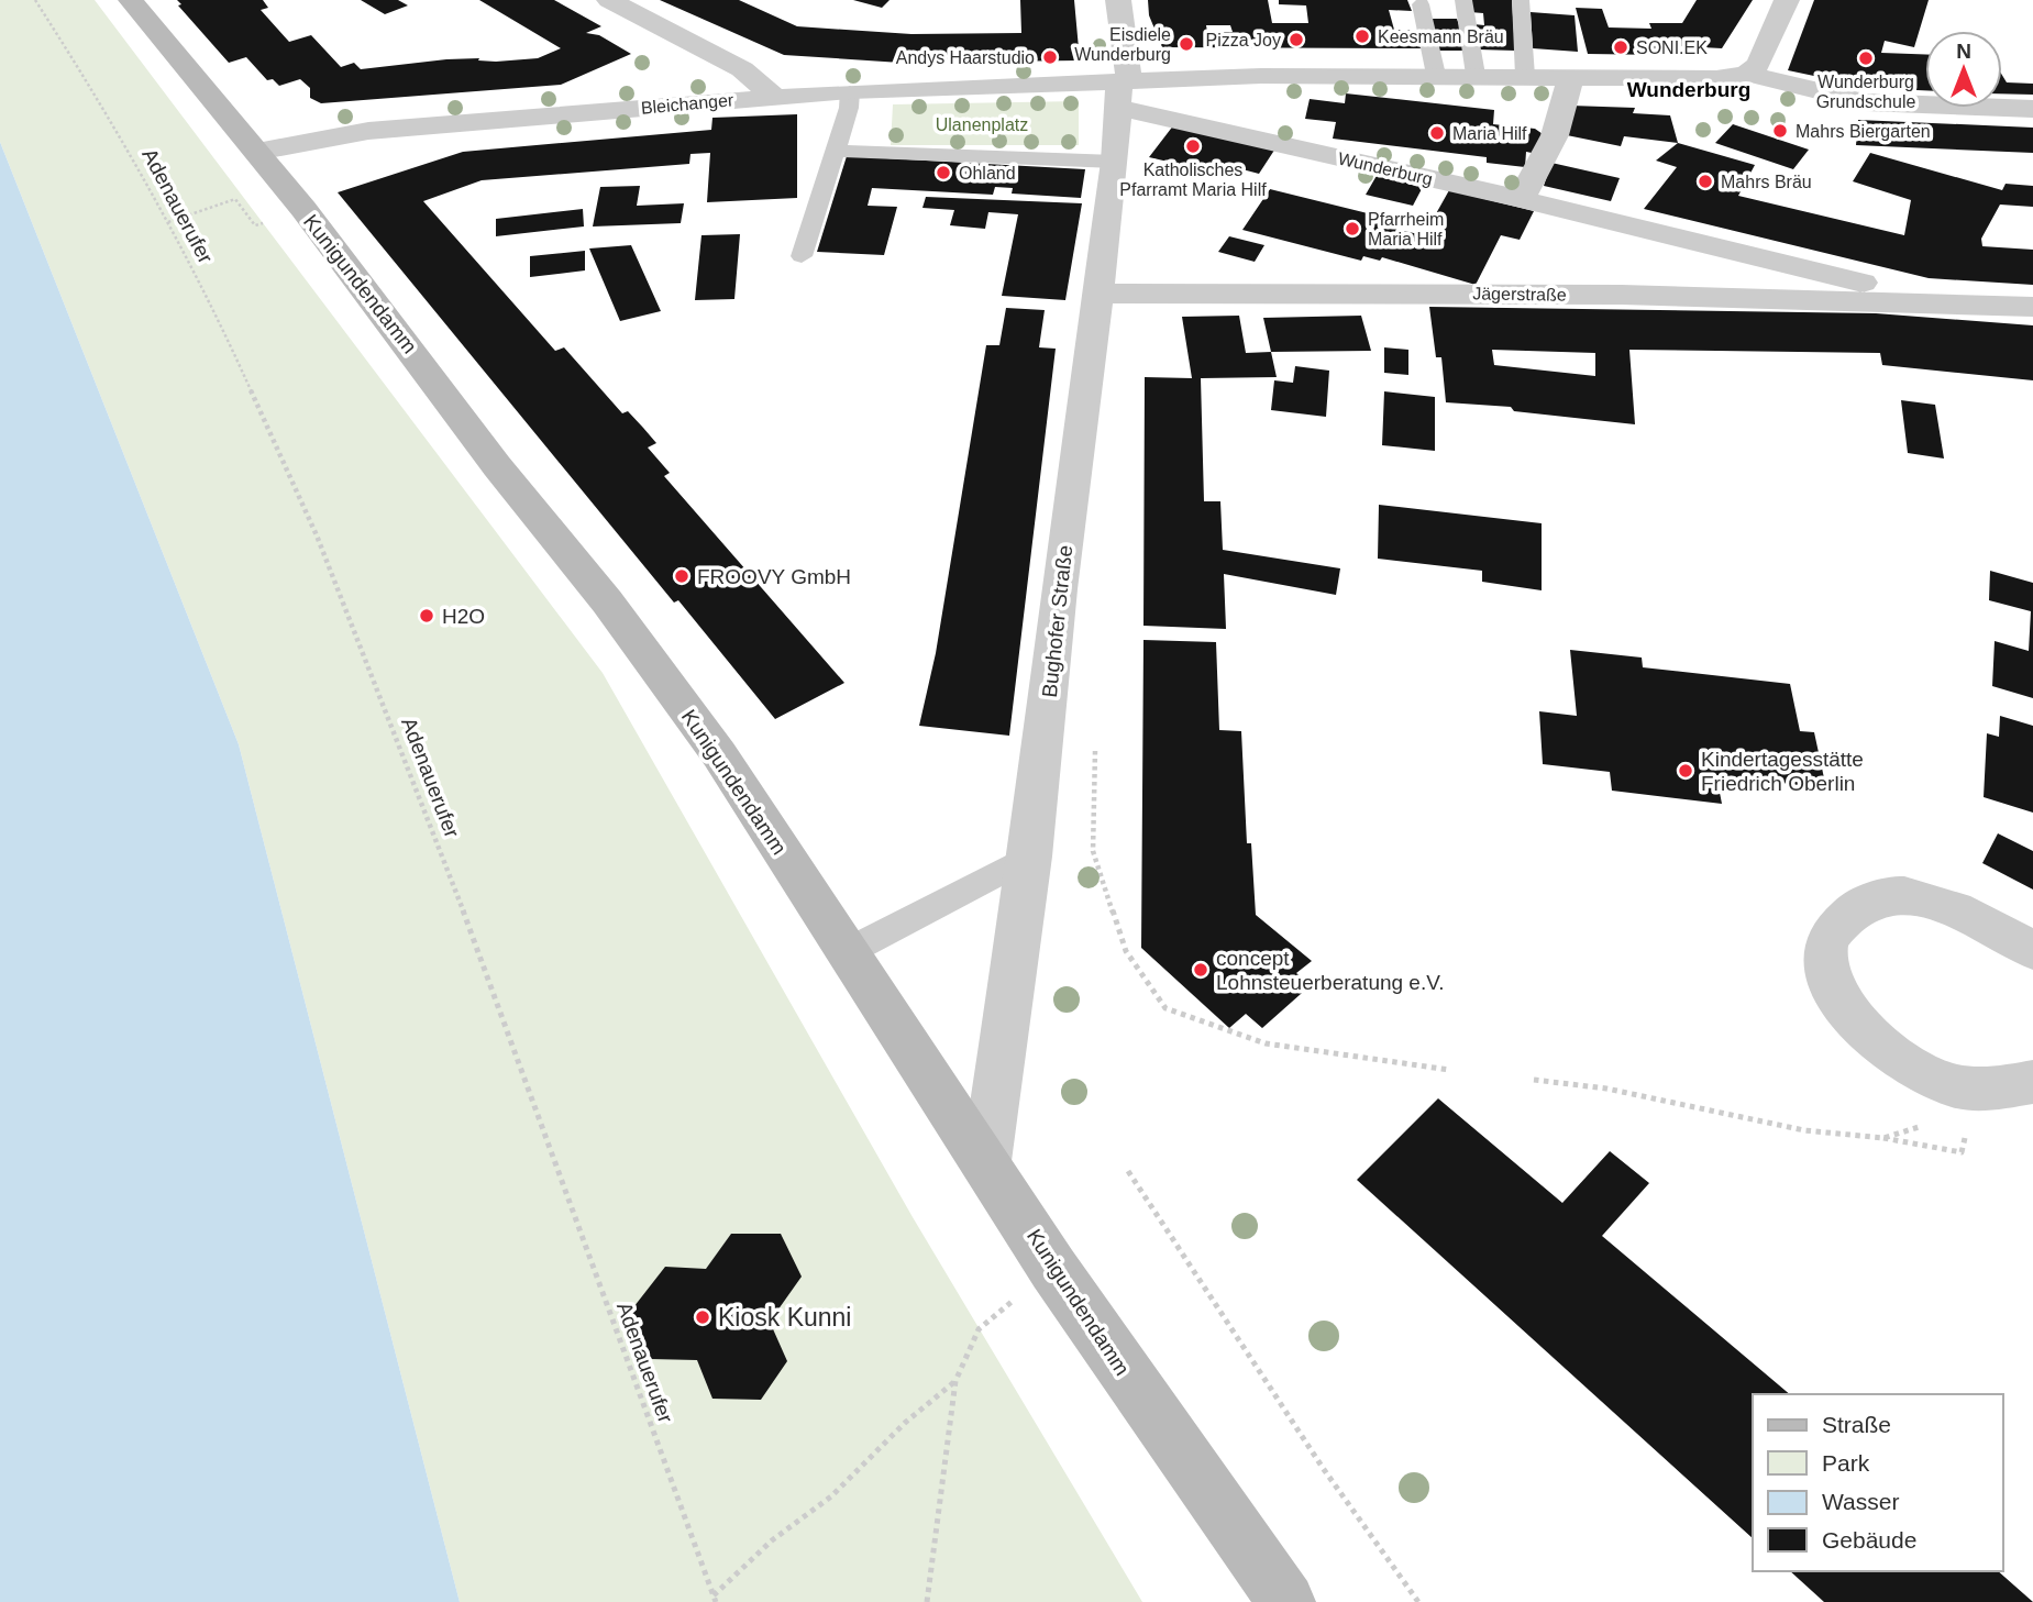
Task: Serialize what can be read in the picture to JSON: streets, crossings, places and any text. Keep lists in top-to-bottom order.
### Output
{
  "streets": {
    "street": [
      "Bleichanger",
      "Wunderburg",
      "Kunigundendamm",
      "Jägerstraße",
      "Bughofer Straße"
    ],
    "path": ["Adenauerufer"]
  },
  "crossings": [
    ["Bleichanger", "Wunderburg"],
    ["Bleichanger", "Kunigundendamm"],
    ["Bleichanger", "Bughofer Straße"],
    ["Wunderburg", "Jägerstraße"],
    ["Wunderburg", "Bughofer Straße"],
    ["Kunigundendamm", "Bughofer Straße"],
    ["Jägerstraße", "Bughofer Straße"]
  ],
  "districts": ["Wunderburg"],
  "parks": ["Ulanenplatz"],
  "places": [
    "Keesmann Bräu",
    "Pizza Joy",
    "Eisdiele Wunderburg",
    "SONI.EK",
    "Andys Haarstudio",
    "Wunderburg Grundschule",
    "Mahrs Biergarten",
    "Maria Hilf",
    "Katholisches Pfarramt Maria Hilf",
    "Ohland",
    "Mahrs Bräu",
    "Pfarrheim Maria Hilf",
    "FROOVY GmbH",
    "H2O",
    "Kindertagesstätte Friedrich Oberlin",
    "concept Lohnsteuerberatung e.V.",
    "Kiosk Kunni"
  ],
  "legend": [
    "Straße",
    "Park",
    "Wasser",
    "Gebäude"
  ],
  "north": "top"
}
